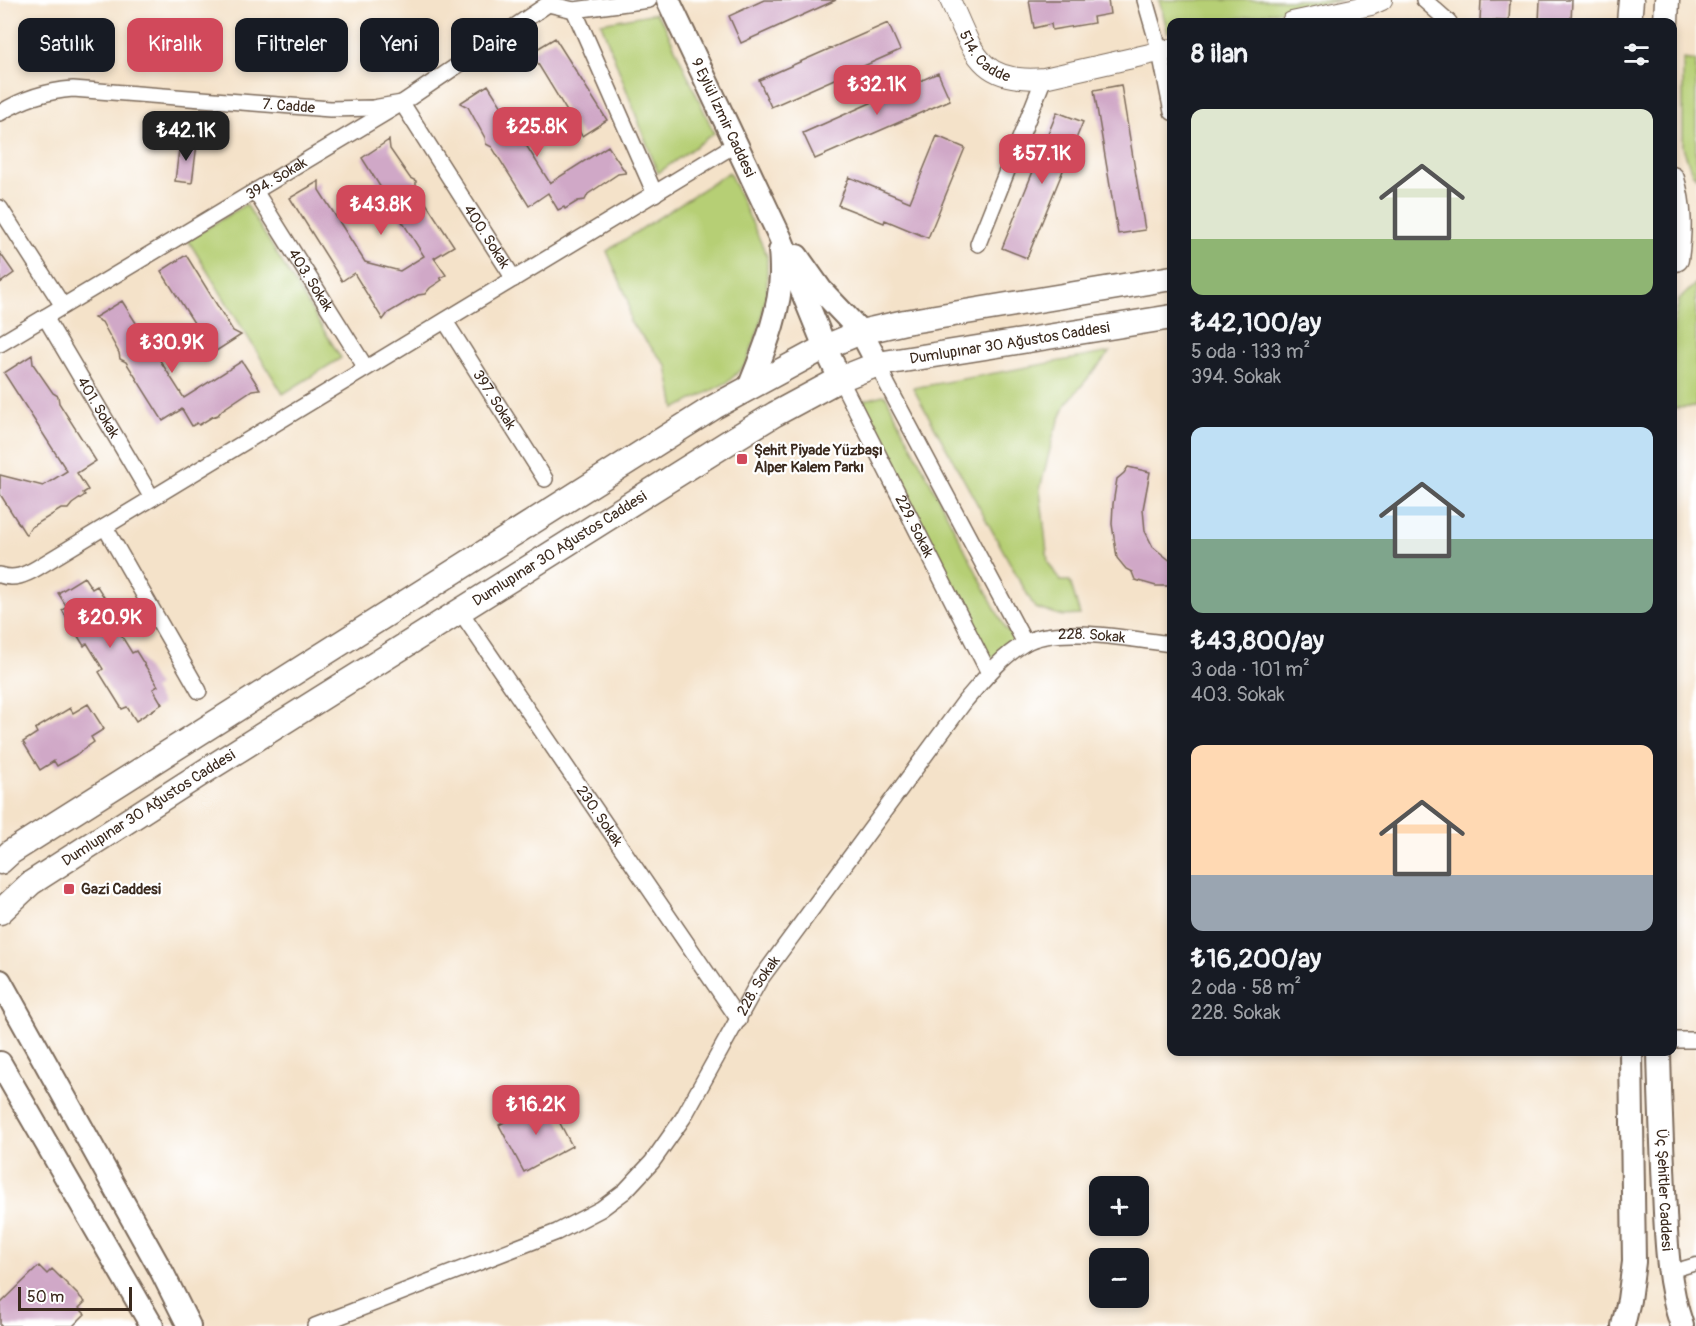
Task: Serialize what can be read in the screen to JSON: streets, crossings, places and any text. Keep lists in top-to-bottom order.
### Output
{
  "streets": {
    "main road": ["9 Eylül İzmir Caddesi", "Dumlupınar 30 Ağustos Caddesi", "Üç Şehitler Caddesi"],
    "street": [
      "514. Cadde",
      "7. Cadde",
      "394. Sokak",
      "400. Sokak",
      "403. Sokak",
      "397. Sokak",
      "401. Sokak",
      "229. Sokak",
      "228. Sokak",
      "230. Sokak"
    ]
  },
  "crossings": [
    ["7. Cadde", "394. Sokak"],
    ["7. Cadde", "400. Sokak"],
    ["9 Eylül İzmir Caddesi", "Dumlupınar 30 Ağustos Caddesi"],
    ["9 Eylül İzmir Caddesi", "229. Sokak"],
    ["394. Sokak", "400. Sokak"],
    ["394. Sokak", "403. Sokak"],
    ["394. Sokak", "401. Sokak"],
    ["Dumlupınar 30 Ağustos Caddesi", "229. Sokak"],
    ["Dumlupınar 30 Ağustos Caddesi", "230. Sokak"],
    ["229. Sokak", "228. Sokak"],
    ["228. Sokak", "230. Sokak"]
  ],
  "places": {
    "transit": ["Şehit Piyade Yüzbaşı Alper Kalem Parkı", "Gazi Caddesi"]
  },
  "scale_bar": "50 m",
  "page": {
    "chip": [
      "Satılık",
      "Kiralık",
      "Filtreler",
      "Yeni",
      "Daire"
    ],
    "heading": "8 ilan",
    "price": [
      "₺32.1K",
      "₺25.8K",
      "₺42.1K",
      "₺57.1K",
      "₺43.8K",
      "₺30.9K",
      "₺20.9K",
      "₺16.2K"
    ],
    "list": [
      {
        "name": "₺42,100/ay",
        "note": "5 oda · 133 m² · 394. Sokak"
      },
      {
        "name": "₺43,800/ay",
        "note": "3 oda · 101 m² · 403. Sokak"
      },
      {
        "name": "₺16,200/ay",
        "note": "2 oda · 58 m² · 228. Sokak"
      }
    ],
    "map_buttons": ["+", "−"],
    "scale": "50 m"
  }
}
